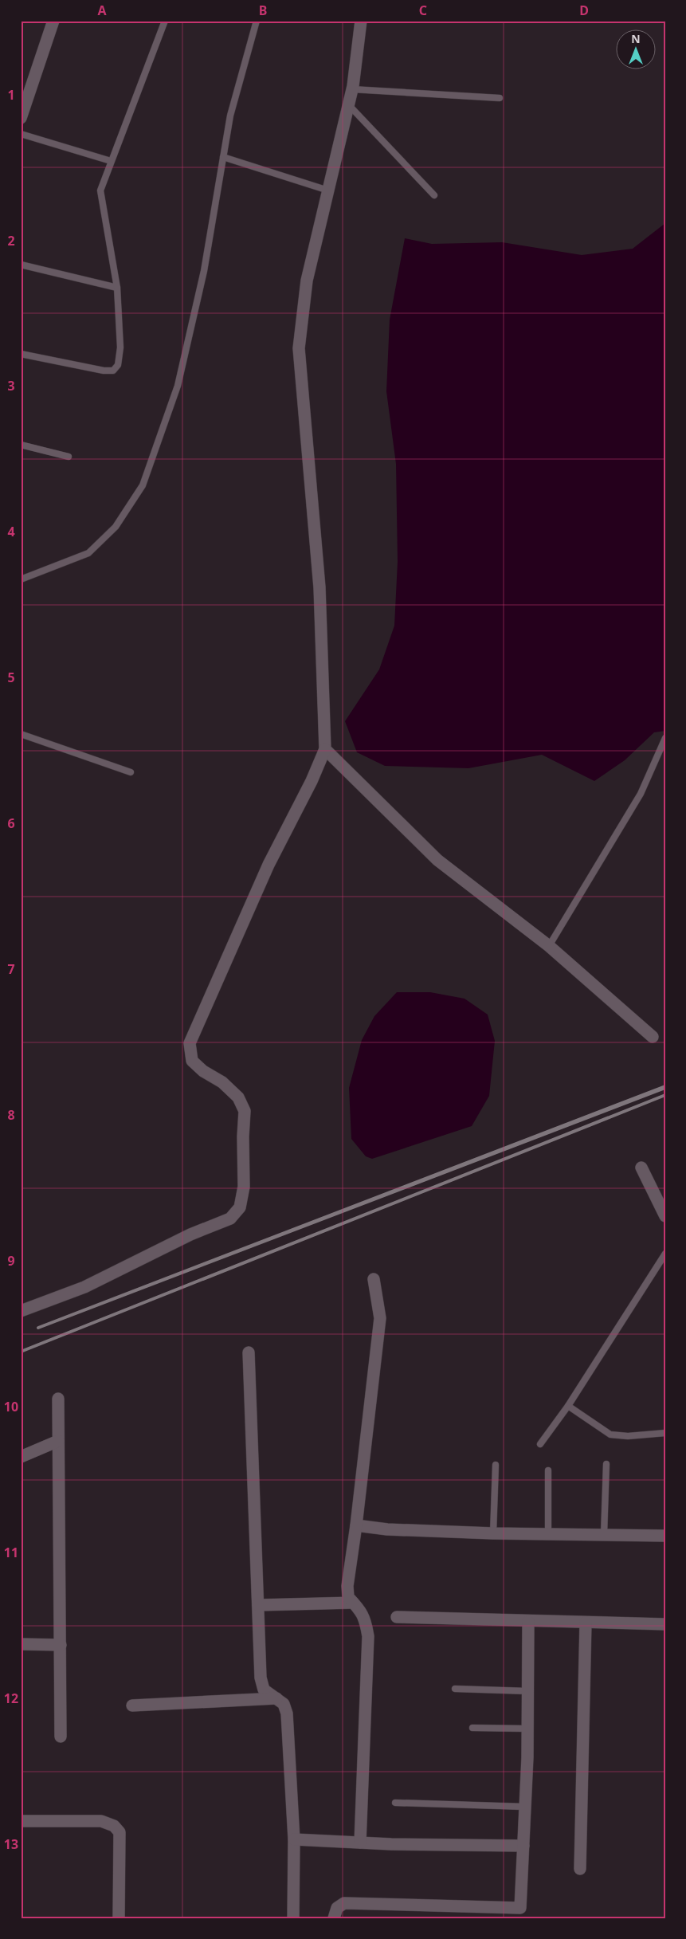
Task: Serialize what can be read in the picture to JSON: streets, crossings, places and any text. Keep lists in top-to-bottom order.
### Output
{
  "north": "top",
  "grid": {
    "columns": [
      "A",
      "B",
      "C",
      "D"
    ],
    "rows": [
      "1",
      "2",
      "3",
      "4",
      "5",
      "6",
      "7",
      "8",
      "9",
      "10",
      "11",
      "12",
      "13"
    ]
  }
}
